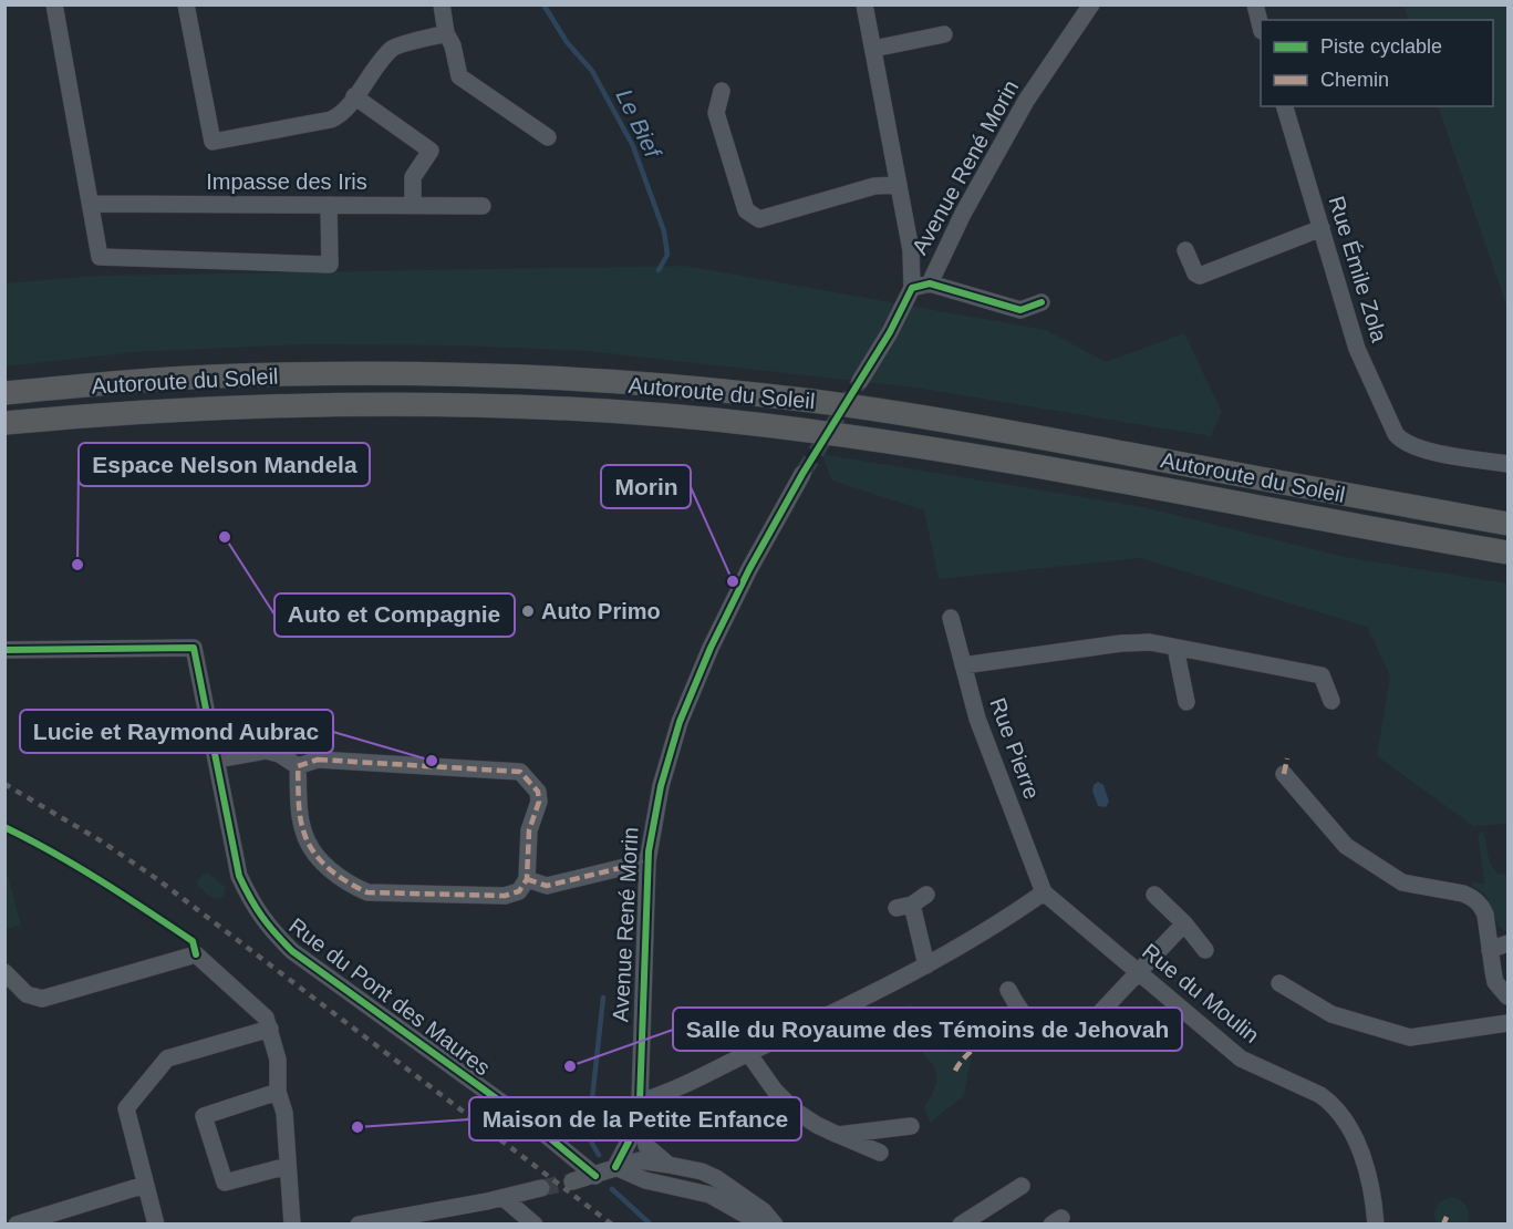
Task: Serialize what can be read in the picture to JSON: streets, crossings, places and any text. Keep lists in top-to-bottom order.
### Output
{
  "streets": {
    "highway": ["Autoroute du Soleil"],
    "street": [
      "Avenue René Morin",
      "Impasse des Iris",
      "Rue Émile Zola",
      "Rue Pierre",
      "Rue du Moulin",
      "Rue du Pont des Maures"
    ]
  },
  "crossings": [
    ["Rue Pierre", "Rue du Moulin"]
  ],
  "water": ["Le Bief"],
  "places": [
    "Auto et Compagnie",
    "Espace Nelson Mandela",
    "Morin",
    "Auto Primo",
    "Lucie et Raymond Aubrac",
    "Salle du Royaume des Témoins de Jehovah",
    "Maison de la Petite Enfance"
  ],
  "legend": ["Piste cyclable", "Chemin"]
}
